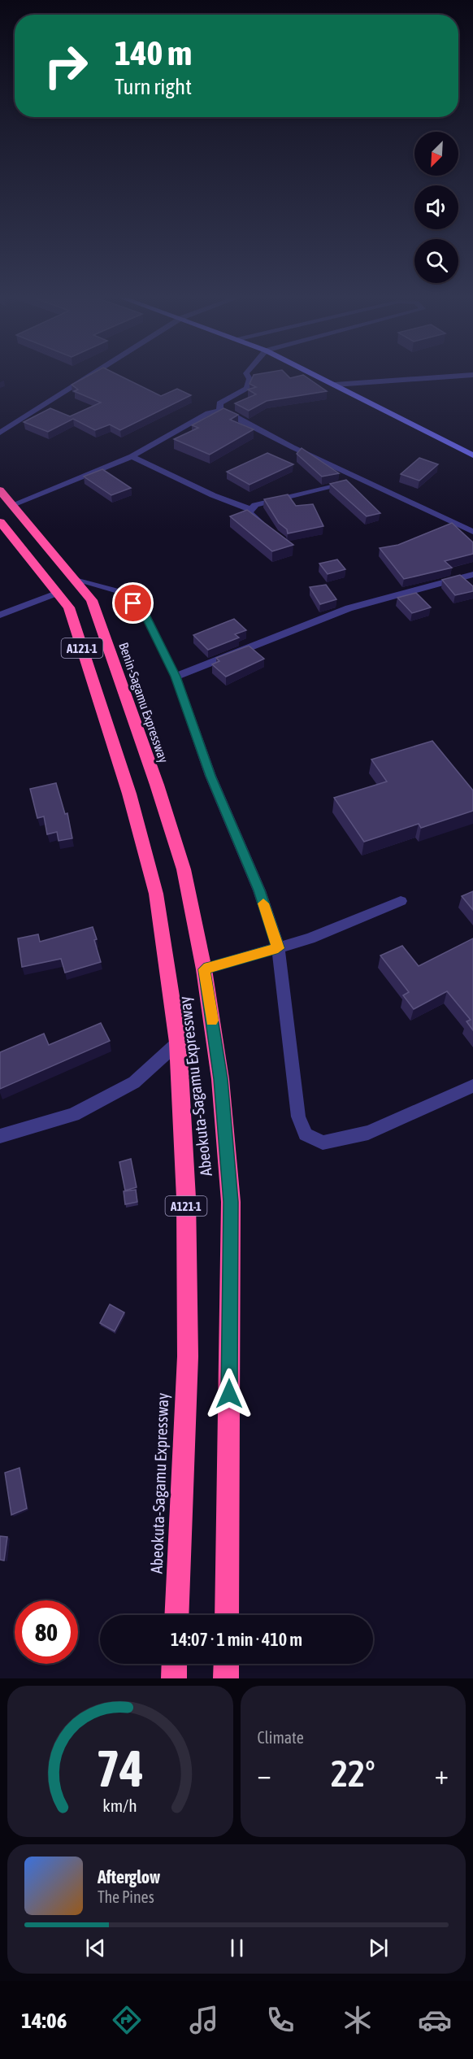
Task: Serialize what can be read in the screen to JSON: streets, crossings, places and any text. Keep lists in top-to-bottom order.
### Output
{
  "streets": {
    "highway": ["A121-1", "Benin-Sagamu Expressway", "Abeokuta-Sagamu Expressway"]
  },
  "crossings": [
    ["A121-1", "Abeokuta-Sagamu Expressway"],
    ["Benin-Sagamu Expressway", "Abeokuta-Sagamu Expressway"]
  ],
  "north": "bottom left",
  "page": {
    "turn": ["140 m", "Turn right"],
    "limit": "80",
    "trip": "14:07 · 1 min · 410 m",
    "tile": "Climate",
    "heat": ["−", "22°", "+"],
    "song": ["Afterglow", "The Pines"],
    "tabs": "14:06",
    "gauge": ["74", "km/h"]
  }
}
